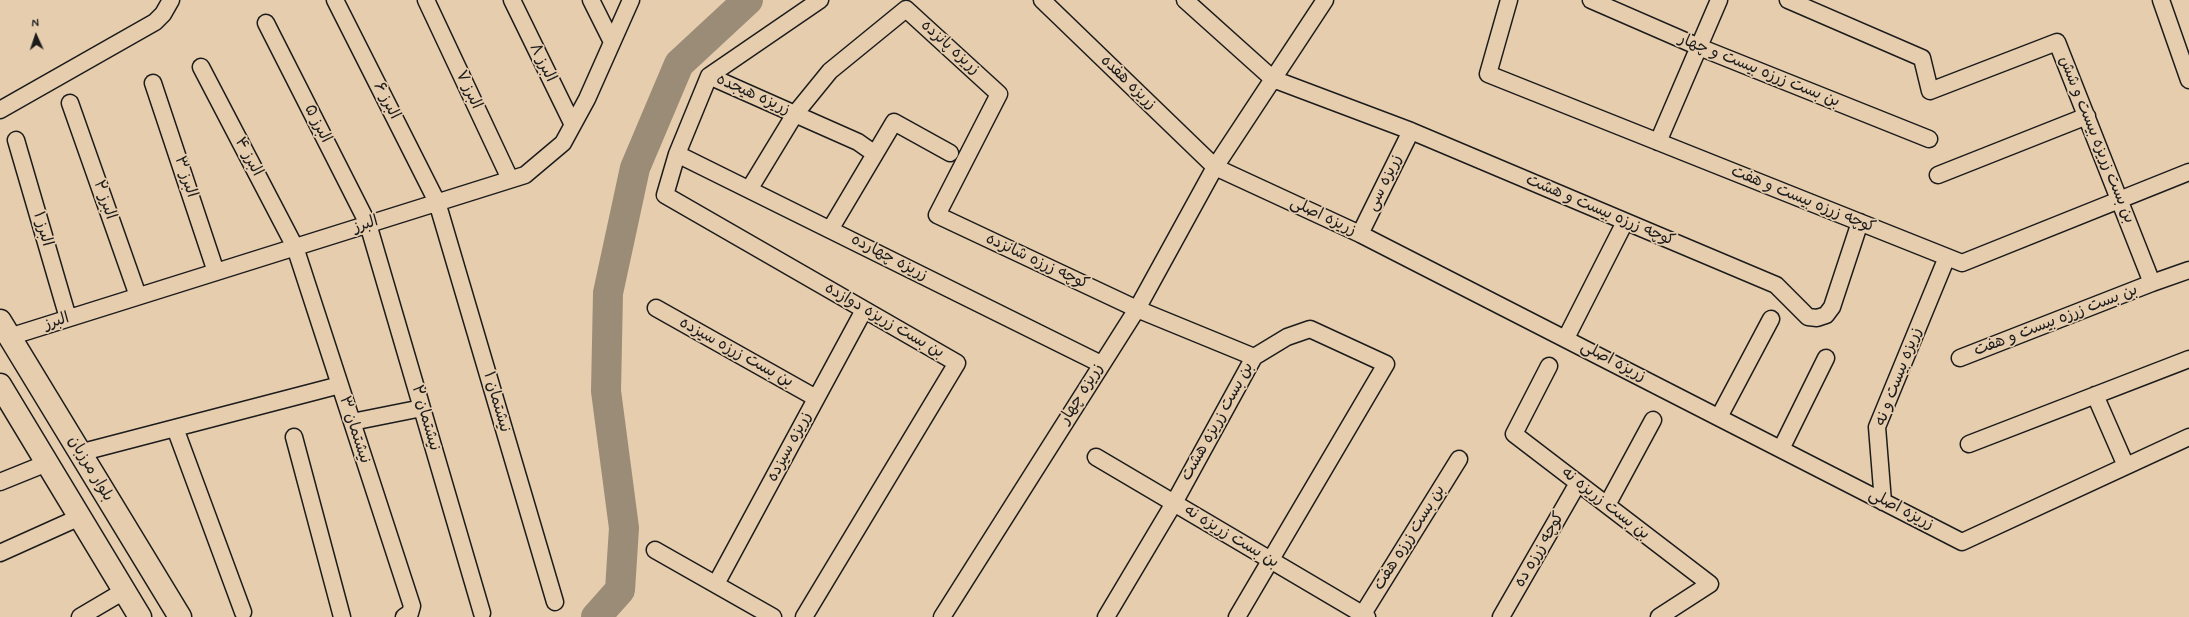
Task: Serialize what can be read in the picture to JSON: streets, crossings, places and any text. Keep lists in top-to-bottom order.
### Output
{
  "streets": {
    "main road": ["بلوار مرزبان"],
    "street": [
      "زریزه پانزده",
      "البرز ۸",
      "بن بست زرزه بیست و چهار",
      "زریزه هفده",
      "البرز ۷",
      "زریزه هیجده",
      "البرز ۶",
      "البرز ۵",
      "بن بست زریزه بیست و شش",
      "البرز ۴",
      "البرز ۳",
      "زریزه سی",
      "البرز ۲",
      "کوچه زرزه بیست و هفت",
      "کوچه زرزه بیست و هشت",
      "زریزه اصلی",
      "البرز",
      "البرز ۱",
      "زریزه چهارده",
      "کوچه زرزه شانزده",
      "بن بست زریزه دوازده",
      "بن بست زرزه بیست و هفت",
      "بن بست زرزه سیزده",
      "زریزه بیست و نه",
      "زریزه چهار",
      "نيشتمان ۱",
      "نيشتمان ۲",
      "بن بست زریزه هشت",
      "نيشتمان ۳",
      "زریزه سیزده",
      "بن بست زریزه نه",
      "بن بست زرزه هفت",
      "کوچه زرزه ده"
    ]
  },
  "crossings": [
    ["زریزه پانزده", "زریزه هیجده"],
    ["زریزه پانزده", "زریزه چهارده"],
    ["زریزه پانزده", "کوچه زرزه شانزده"],
    ["البرز ۸", "البرز"],
    ["زریزه هفده", "زریزه اصلی"],
    ["زریزه هفده", "زریزه چهار"],
    ["البرز ۷", "البرز"],
    ["زریزه هیجده", "بن بست زریزه دوازده"],
    ["البرز ۶", "البرز"],
    ["البرز ۶", "نيشتمان ۱"],
    ["البرز ۵", "البرز"],
    ["البرز ۵", "نيشتمان ۲"],
    ["بن بست زریزه بیست و شش", "کوچه زرزه بیست و هفت"],
    ["بن بست زریزه بیست و شش", "بن بست زرزه بیست و هفت"],
    ["البرز ۴", "البرز"],
    ["البرز ۴", "نيشتمان ۳"],
    ["البرز ۳", "البرز"],
    ["زریزه سی", "کوچه زرزه بیست و هشت"],
    ["زریزه سی", "زریزه اصلی"],
    ["البرز ۲", "البرز"],
    ["کوچه زرزه بیست و هفت", "کوچه زرزه بیست و هشت"],
    ["کوچه زرزه بیست و هفت", "زریزه بیست و نه"],
    ["زریزه اصلی", "زریزه بیست و نه"],
    ["زریزه اصلی", "زریزه چهار"],
    ["البرز", "البرز ۱"],
    ["البرز", "نيشتمان ۱"],
    ["البرز", "نيشتمان ۲"],
    ["البرز", "نيشتمان ۳"],
    ["البرز", "بلوار مرزبان"],
    ["زریزه چهارده", "بن بست زریزه دوازده"],
    ["زریزه چهارده", "زریزه چهار"],
    ["کوچه زرزه شانزده", "زریزه چهار"],
    ["کوچه زرزه شانزده", "بن بست زریزه هشت"],
    ["بن بست زریزه دوازده", "زریزه سیزده"],
    ["بن بست زرزه سیزده", "زریزه سیزده"],
    ["بن بست زریزه هشت", "بن بست زریزه نه"],
    ["بن بست زریزه نه", "بن بست زرزه هفت"],
    ["بن بست زریزه نه", "کوچه زرزه ده"]
  ],
  "north": "top"
}
